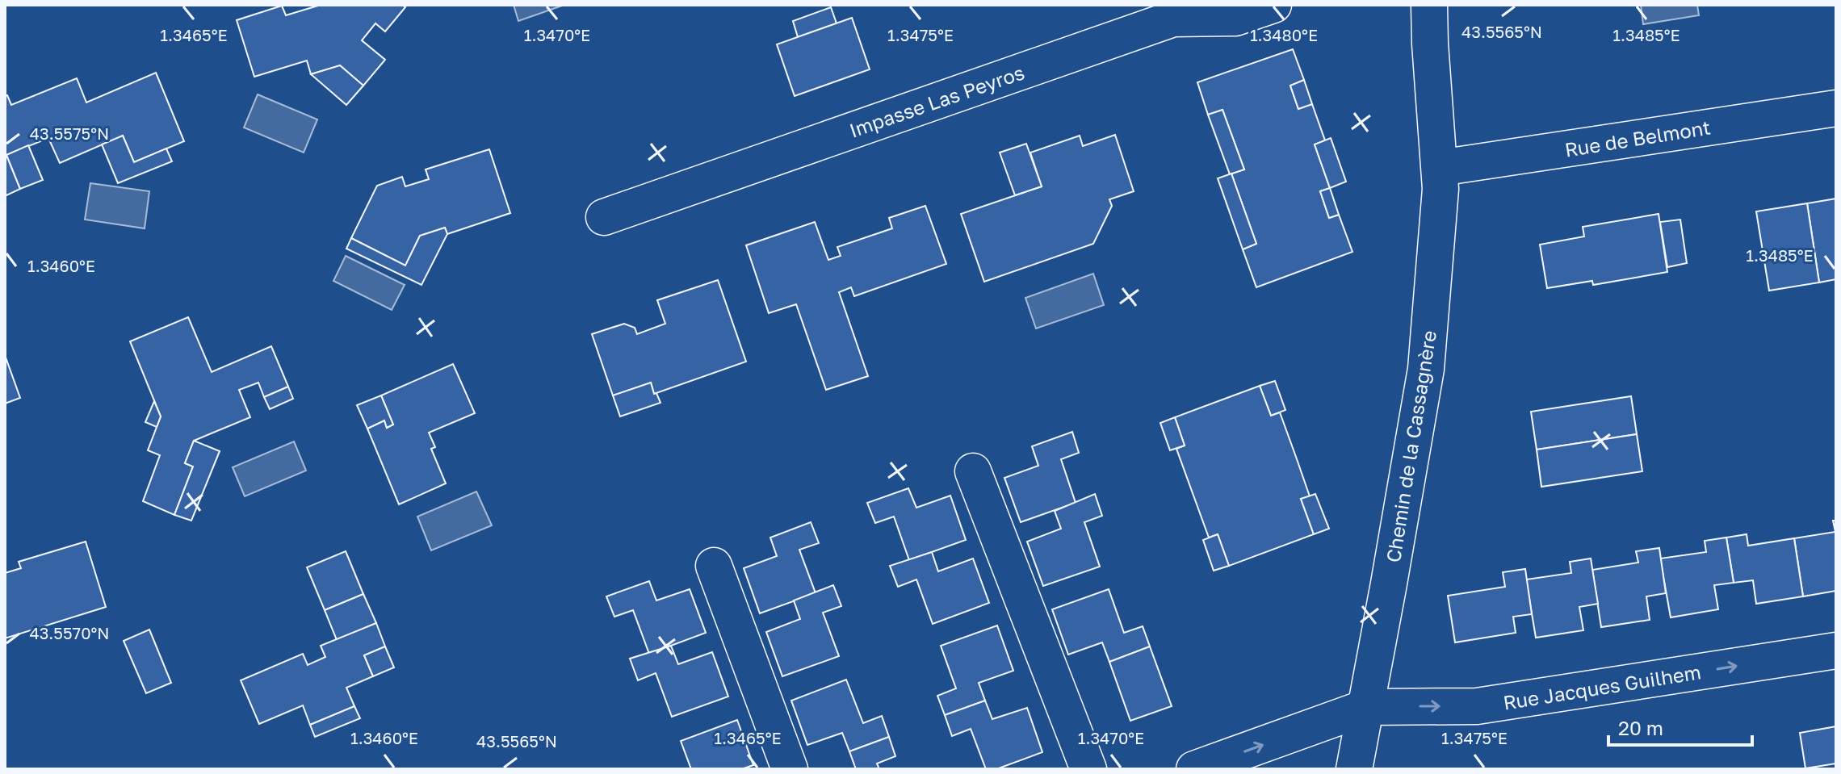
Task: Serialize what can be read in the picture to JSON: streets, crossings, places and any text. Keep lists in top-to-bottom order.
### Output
{
  "streets": {
    "street": [
      "Impasse Las Peyros",
      "Rue de Belmont",
      "Chemin de la Cassagnère",
      "Rue Jacques Guilhem"
    ]
  },
  "crossings": [
    ["Rue de Belmont", "Chemin de la Cassagnère"],
    ["Chemin de la Cassagnère", "Rue Jacques Guilhem"]
  ],
  "one_way": ["Rue Jacques Guilhem"],
  "scale_bar": "20 m",
  "coordinates": [
    "43.5565°N",
    "1.3465°E",
    "1.3470°E",
    "1.3475°E",
    "1.3480°E",
    "1.3485°E",
    "43.5575°N",
    "1.3460°E",
    "43.5570°N"
  ]
}
